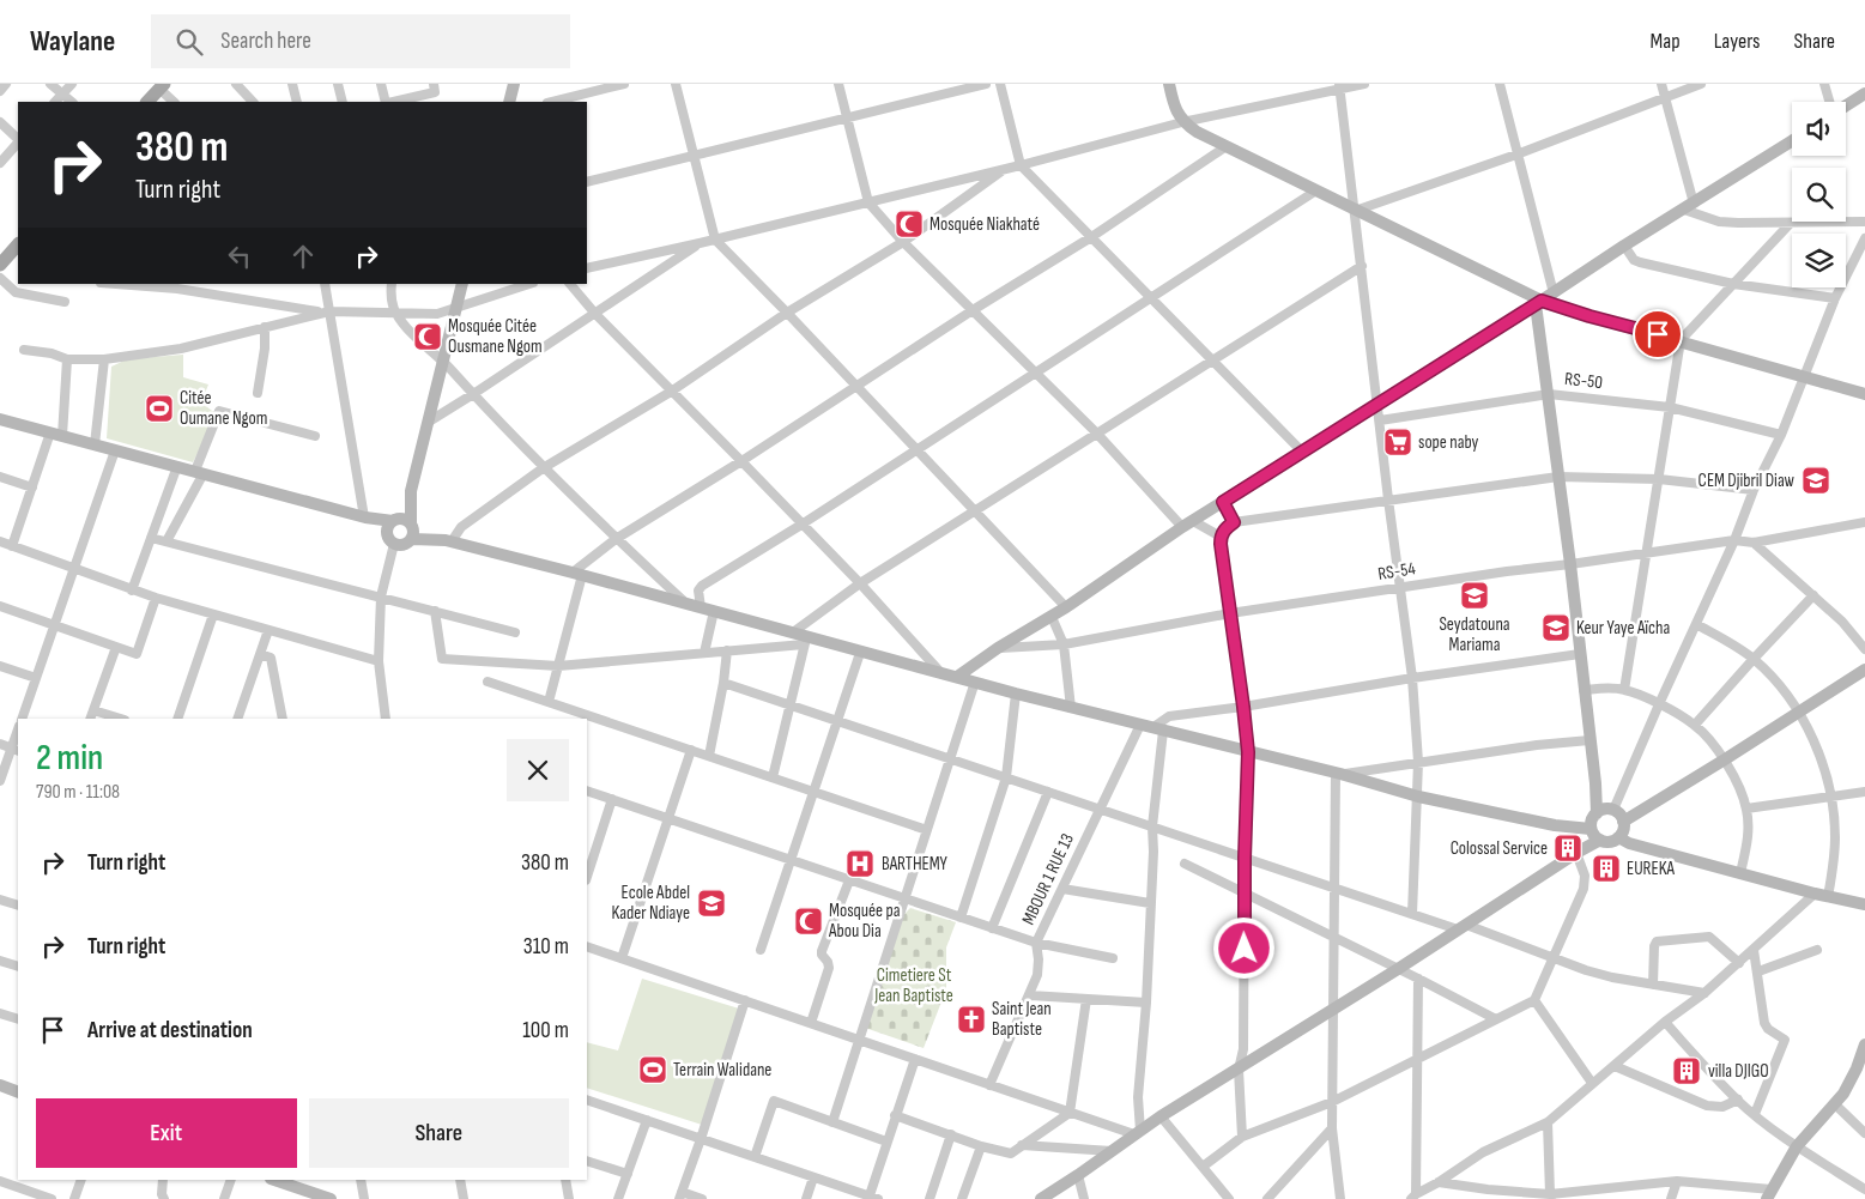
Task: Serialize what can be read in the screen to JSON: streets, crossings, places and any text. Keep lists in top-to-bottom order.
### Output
{
  "streets": {
    "street": ["RS-50", "RS-54", "MBOUR 1 RUE 13"]
  },
  "parks": ["Cimetiere St Jean Baptiste"],
  "places": {
    "mosque": ["Mosquée Niakhaté", "Mosquée Citée Ousmane Ngom", "Mosquée pa Abou Dia"],
    "sports": ["Citée Oumane Ngom", "Terrain Walidane"],
    "supermarket": ["sope naby"],
    "school or university": [
      "CEM Djibril Diaw",
      "Seydatouna Mariama",
      "Keur Yaye Aïcha",
      "Ecole Abdel Kader Ndiaye"
    ],
    "building": ["Colossal Service", "EUREKA", "villa DJIGO"],
    "hospital": ["BARTHEMY"],
    "church": ["Saint Jean Baptiste"]
  },
  "page": {
    "header": "Waylane",
    "search": "Search here",
    "nav": ["Map", "Layers", "Share"],
    "turn": ["380 m", "Turn right"],
    "heading": ["2 min", "790 m · 11:08"],
    "list": [
      {
        "name": "Turn right",
        "value": "380 m"
      },
      {
        "name": "Turn right",
        "value": "310 m"
      },
      {
        "name": "Arrive at destination",
        "value": "100 m"
      }
    ],
    "buttons": ["Exit", "Share"]
  }
}
